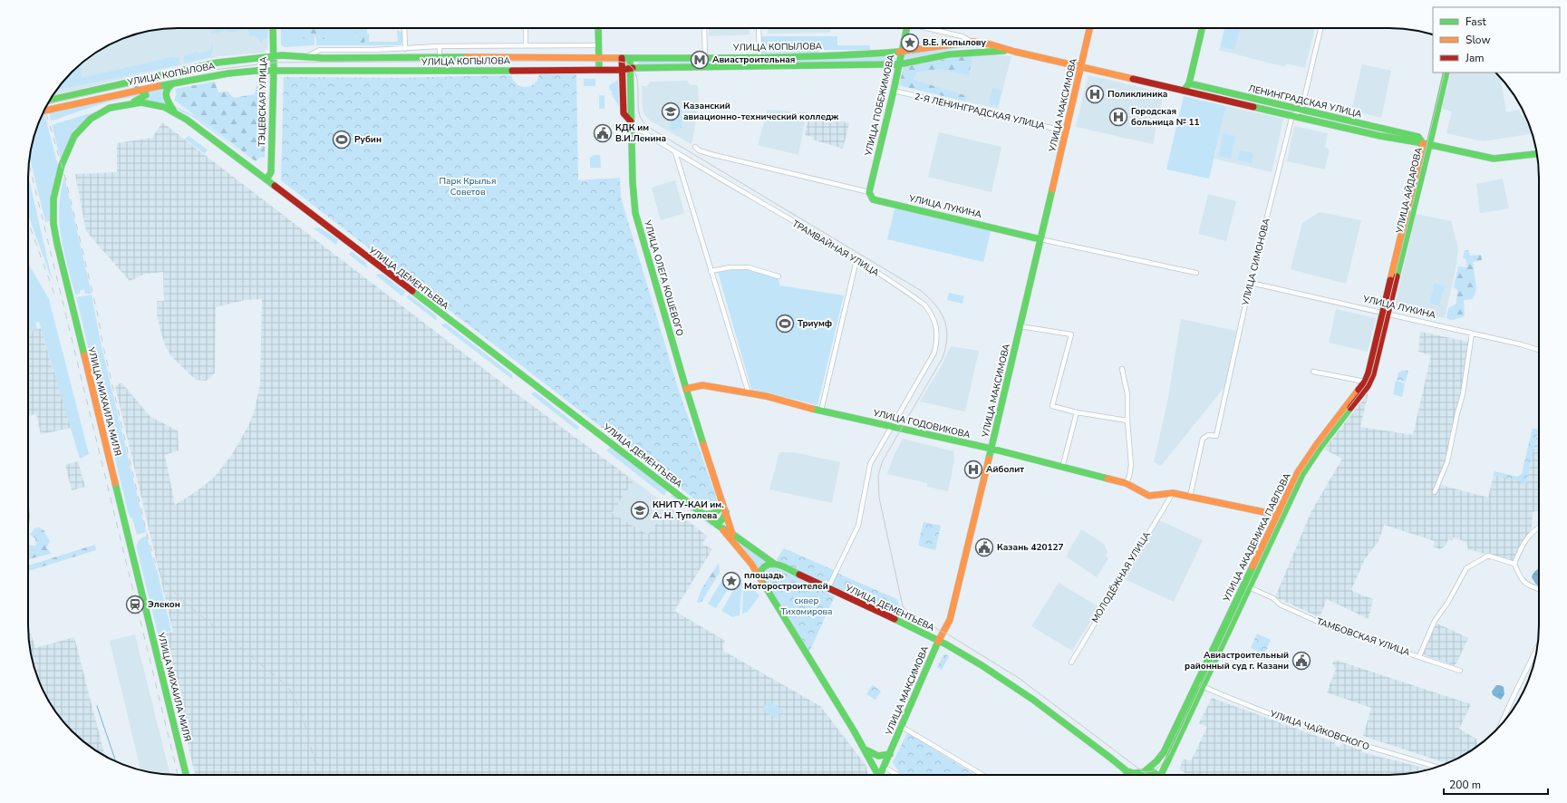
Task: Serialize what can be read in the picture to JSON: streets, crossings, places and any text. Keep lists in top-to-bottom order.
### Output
{
  "streets": {
    "main road": [
      "УЛИЦА КОПЫЛОВА",
      "ТЭЦЕВСКАЯ УЛИЦА",
      "ЛЕНИНГРАДСКАЯ УЛИЦА",
      "УЛИЦА ПОБЕЖИМОВА",
      "УЛИЦА МАКСИМОВА",
      "УЛИЦА АЙДАРОВА",
      "УЛИЦА ЛУКИНА",
      "УЛИЦА ДЕМЕНТЬЕВА",
      "УЛИЦА ОЛЕГА КОШЕВОГО",
      "УЛИЦА МИХАИЛА МИЛЯ",
      "УЛИЦА ГОДОВИКОВА",
      "УЛИЦА АКАДЕМИКА ПАВЛОВА"
    ],
    "street": [
      "2-Я ЛЕНИНГРАДСКАЯ УЛИЦА",
      "ТРАМВАЙНАЯ УЛИЦА",
      "УЛИЦА СИМОНОВА",
      "МОЛОДЁЖНАЯ УЛИЦА",
      "ТАМБОВСКАЯ УЛИЦА",
      "УЛИЦА ЧАЙКОВСКОГО"
    ]
  },
  "crossings": [
    ["УЛИЦА КОПЫЛОВА", "ТЭЦЕВСКАЯ УЛИЦА"],
    ["УЛИЦА КОПЫЛОВА", "ЛЕНИНГРАДСКАЯ УЛИЦА"],
    ["УЛИЦА КОПЫЛОВА", "УЛИЦА ПОБЕЖИМОВА"],
    ["УЛИЦА КОПЫЛОВА", "УЛИЦА ОЛЕГА КОШЕВОГО"],
    ["ТЭЦЕВСКАЯ УЛИЦА", "УЛИЦА ДЕМЕНТЬЕВА"],
    ["ЛЕНИНГРАДСКАЯ УЛИЦА", "УЛИЦА ПОБЕЖИМОВА"],
    ["ЛЕНИНГРАДСКАЯ УЛИЦА", "УЛИЦА МАКСИМОВА"],
    ["ЛЕНИНГРАДСКАЯ УЛИЦА", "УЛИЦА АЙДАРОВА"],
    ["ЛЕНИНГРАДСКАЯ УЛИЦА", "УЛИЦА СИМОНОВА"],
    ["УЛИЦА ПОБЕЖИМОВА", "2-Я ЛЕНИНГРАДСКАЯ УЛИЦА"],
    ["УЛИЦА ПОБЕЖИМОВА", "УЛИЦА ЛУКИНА"],
    ["УЛИЦА МАКСИМОВА", "2-Я ЛЕНИНГРАДСКАЯ УЛИЦА"],
    ["УЛИЦА МАКСИМОВА", "УЛИЦА ЛУКИНА"],
    ["УЛИЦА МАКСИМОВА", "УЛИЦА ДЕМЕНТЬЕВА"],
    ["УЛИЦА МАКСИМОВА", "УЛИЦА ГОДОВИКОВА"],
    ["УЛИЦА АЙДАРОВА", "УЛИЦА ЛУКИНА"],
    ["УЛИЦА АЙДАРОВА", "УЛИЦА АКАДЕМИКА ПАВЛОВА"],
    ["УЛИЦА ЛУКИНА", "УЛИЦА СИМОНОВА"],
    ["УЛИЦА ЛУКИНА", "УЛИЦА АКАДЕМИКА ПАВЛОВА"],
    ["ТРАМВАЙНАЯ УЛИЦА", "УЛИЦА ДЕМЕНТЬЕВА"],
    ["ТРАМВАЙНАЯ УЛИЦА", "УЛИЦА ОЛЕГА КОШЕВОГО"],
    ["ТРАМВАЙНАЯ УЛИЦА", "УЛИЦА ГОДОВИКОВА"],
    ["УЛИЦА СИМОНОВА", "УЛИЦА ГОДОВИКОВА"],
    ["УЛИЦА ДЕМЕНТЬЕВА", "УЛИЦА ОЛЕГА КОШЕВОГО"],
    ["УЛИЦА ДЕМЕНТЬЕВА", "УЛИЦА МИХАИЛА МИЛЯ"],
    ["УЛИЦА ДЕМЕНТЬЕВА", "УЛИЦА АКАДЕМИКА ПАВЛОВА"],
    ["УЛИЦА ОЛЕГА КОШЕВОГО", "УЛИЦА ГОДОВИКОВА"],
    ["УЛИЦА ГОДОВИКОВА", "УЛИЦА АКАДЕМИКА ПАВЛОВА"],
    ["УЛИЦА ГОДОВИКОВА", "МОЛОДЁЖНАЯ УЛИЦА"],
    ["УЛИЦА АКАДЕМИКА ПАВЛОВА", "ТАМБОВСКАЯ УЛИЦА"],
    ["УЛИЦА АКАДЕМИКА ПАВЛОВА", "УЛИЦА ЧАЙКОВСКОГО"]
  ],
  "parks": ["Парк Крылья Советов", "сквер Тихомирова"],
  "places": {
    "place": ["В.Е. Копылову", "площадь Моторостроителей"],
    "metro station": ["Авиастроительная"],
    "hospital": ["Поликлиника", "Городская больница № 11", "Айболит"],
    "school or university": ["Казанский авиационно-технический колледж", "КНИТУ-КАИ им. А. Н. Туполева"],
    "public building": ["КДК им В.И.Ленина", "Казань 420127", "Авиастроительный районный суд г. Казани"],
    "sports": ["Рубин", "Триумф"],
    "station": ["Элекон"]
  },
  "legend": ["Fast", "Slow", "Jam"],
  "scale_bar": "200 m"
}
